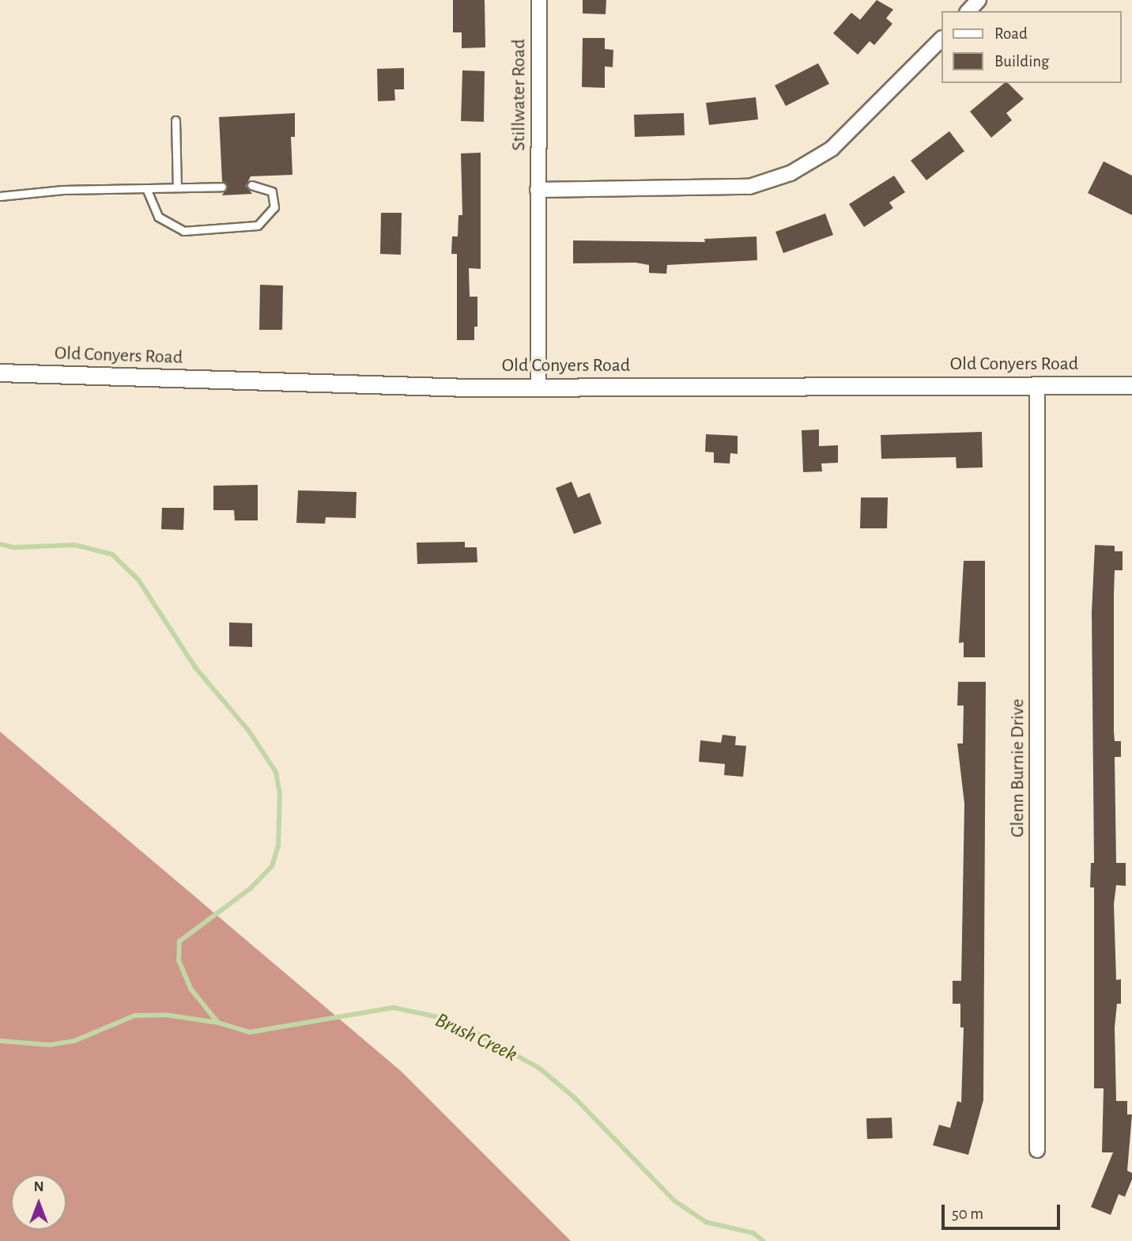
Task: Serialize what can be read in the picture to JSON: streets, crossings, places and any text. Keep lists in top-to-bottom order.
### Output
{
  "streets": {
    "street": ["Stillwater Road", "Old Conyers Road", "Glenn Burnie Drive"]
  },
  "crossings": [
    ["Stillwater Road", "Old Conyers Road"],
    ["Old Conyers Road", "Glenn Burnie Drive"]
  ],
  "water": ["Brush Creek"],
  "legend": ["Road", "Building"],
  "scale_bar": "50 m",
  "north": "top"
}
